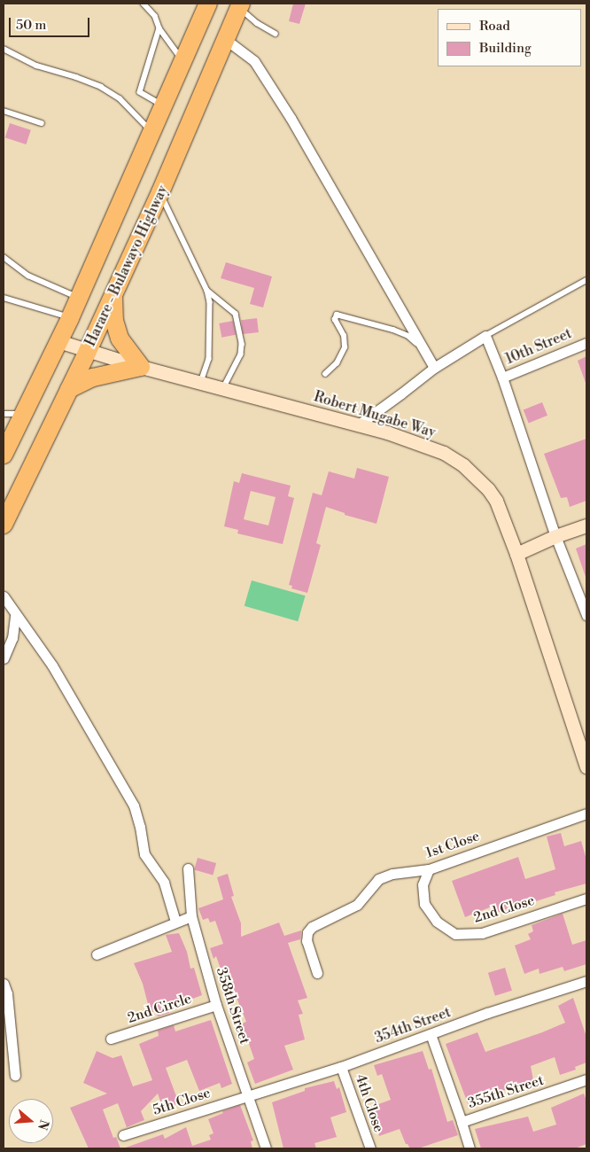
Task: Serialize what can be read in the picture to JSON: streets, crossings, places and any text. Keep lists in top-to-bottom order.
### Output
{
  "streets": {
    "highway": ["Harare - Bulawayo Highway"],
    "street": [
      "10th Street",
      "Robert Mugabe Way",
      "1st Close",
      "2nd Close",
      "358th Street",
      "2nd Circle",
      "354th Street",
      "355th Street",
      "5th Close",
      "4th Close"
    ]
  },
  "crossings": [
    ["Harare - Bulawayo Highway", "Robert Mugabe Way"],
    ["1st Close", "2nd Close"],
    ["358th Street", "2nd Circle"],
    ["358th Street", "354th Street"],
    ["358th Street", "5th Close"],
    ["354th Street", "5th Close"],
    ["354th Street", "4th Close"]
  ],
  "legend": ["Road", "Building"],
  "scale_bar": "50 m",
  "north": "right"
}
